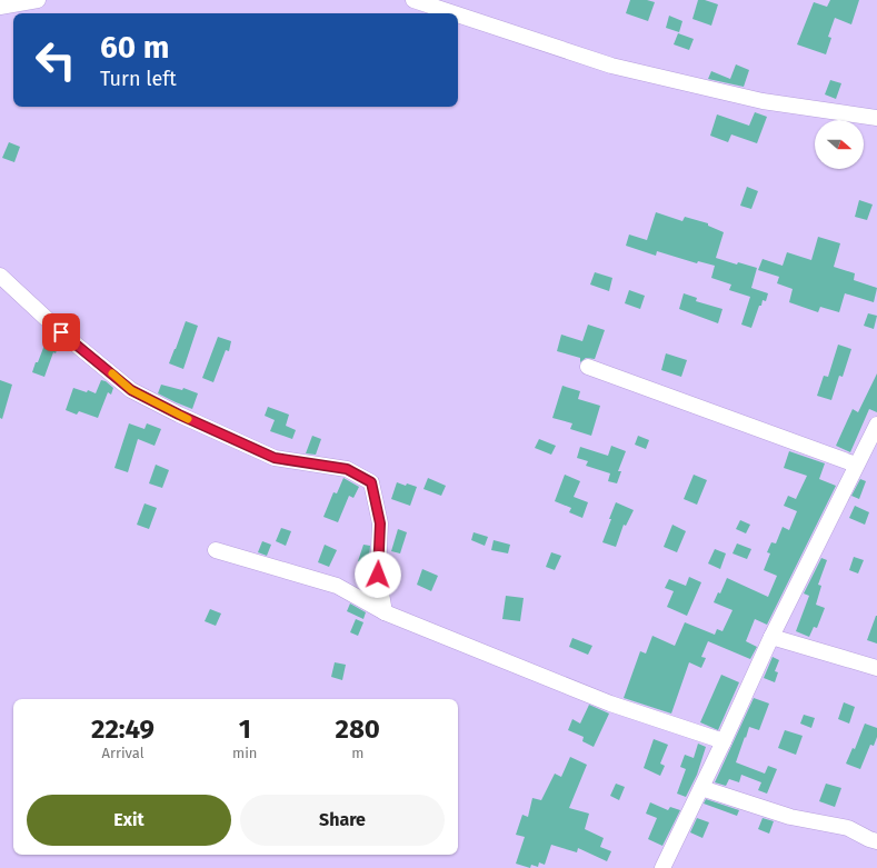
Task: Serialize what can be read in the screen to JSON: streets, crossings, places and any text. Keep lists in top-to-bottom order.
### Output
{
  "north": "right",
  "page": {
    "turn": ["60 m", "Turn left"],
    "eta": [
      "22:49",
      "Arrival",
      "1",
      "min",
      "280",
      "m"
    ],
    "buttons": ["Exit", "Share"]
  }
}
